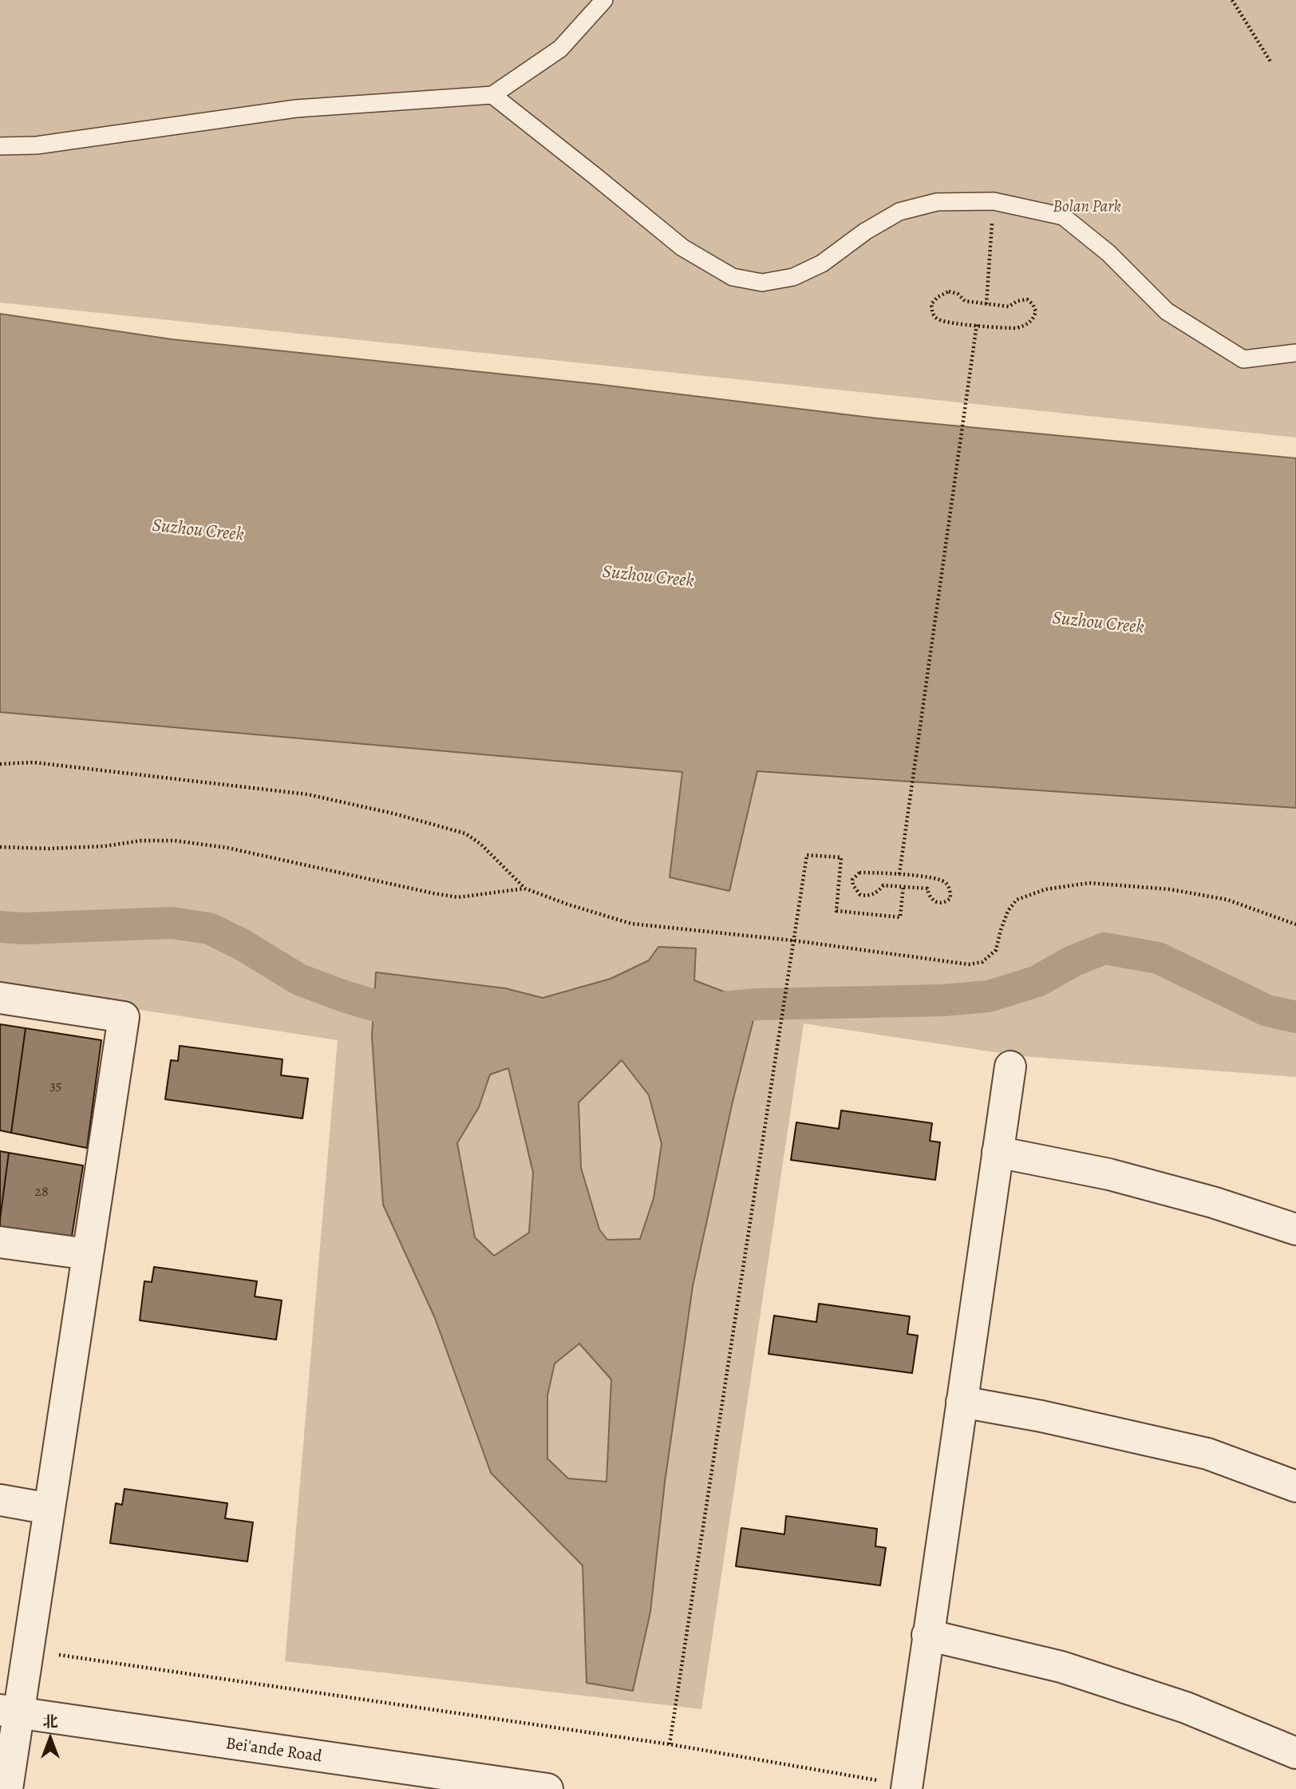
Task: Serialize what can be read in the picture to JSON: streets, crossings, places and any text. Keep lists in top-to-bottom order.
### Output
{
  "streets": {
    "street": ["Bei'ande Road"]
  },
  "water": ["Suzhou Creek"],
  "parks": ["Bolan Park"],
  "house_numbers": ["35", "28"],
  "north": "top"
}
